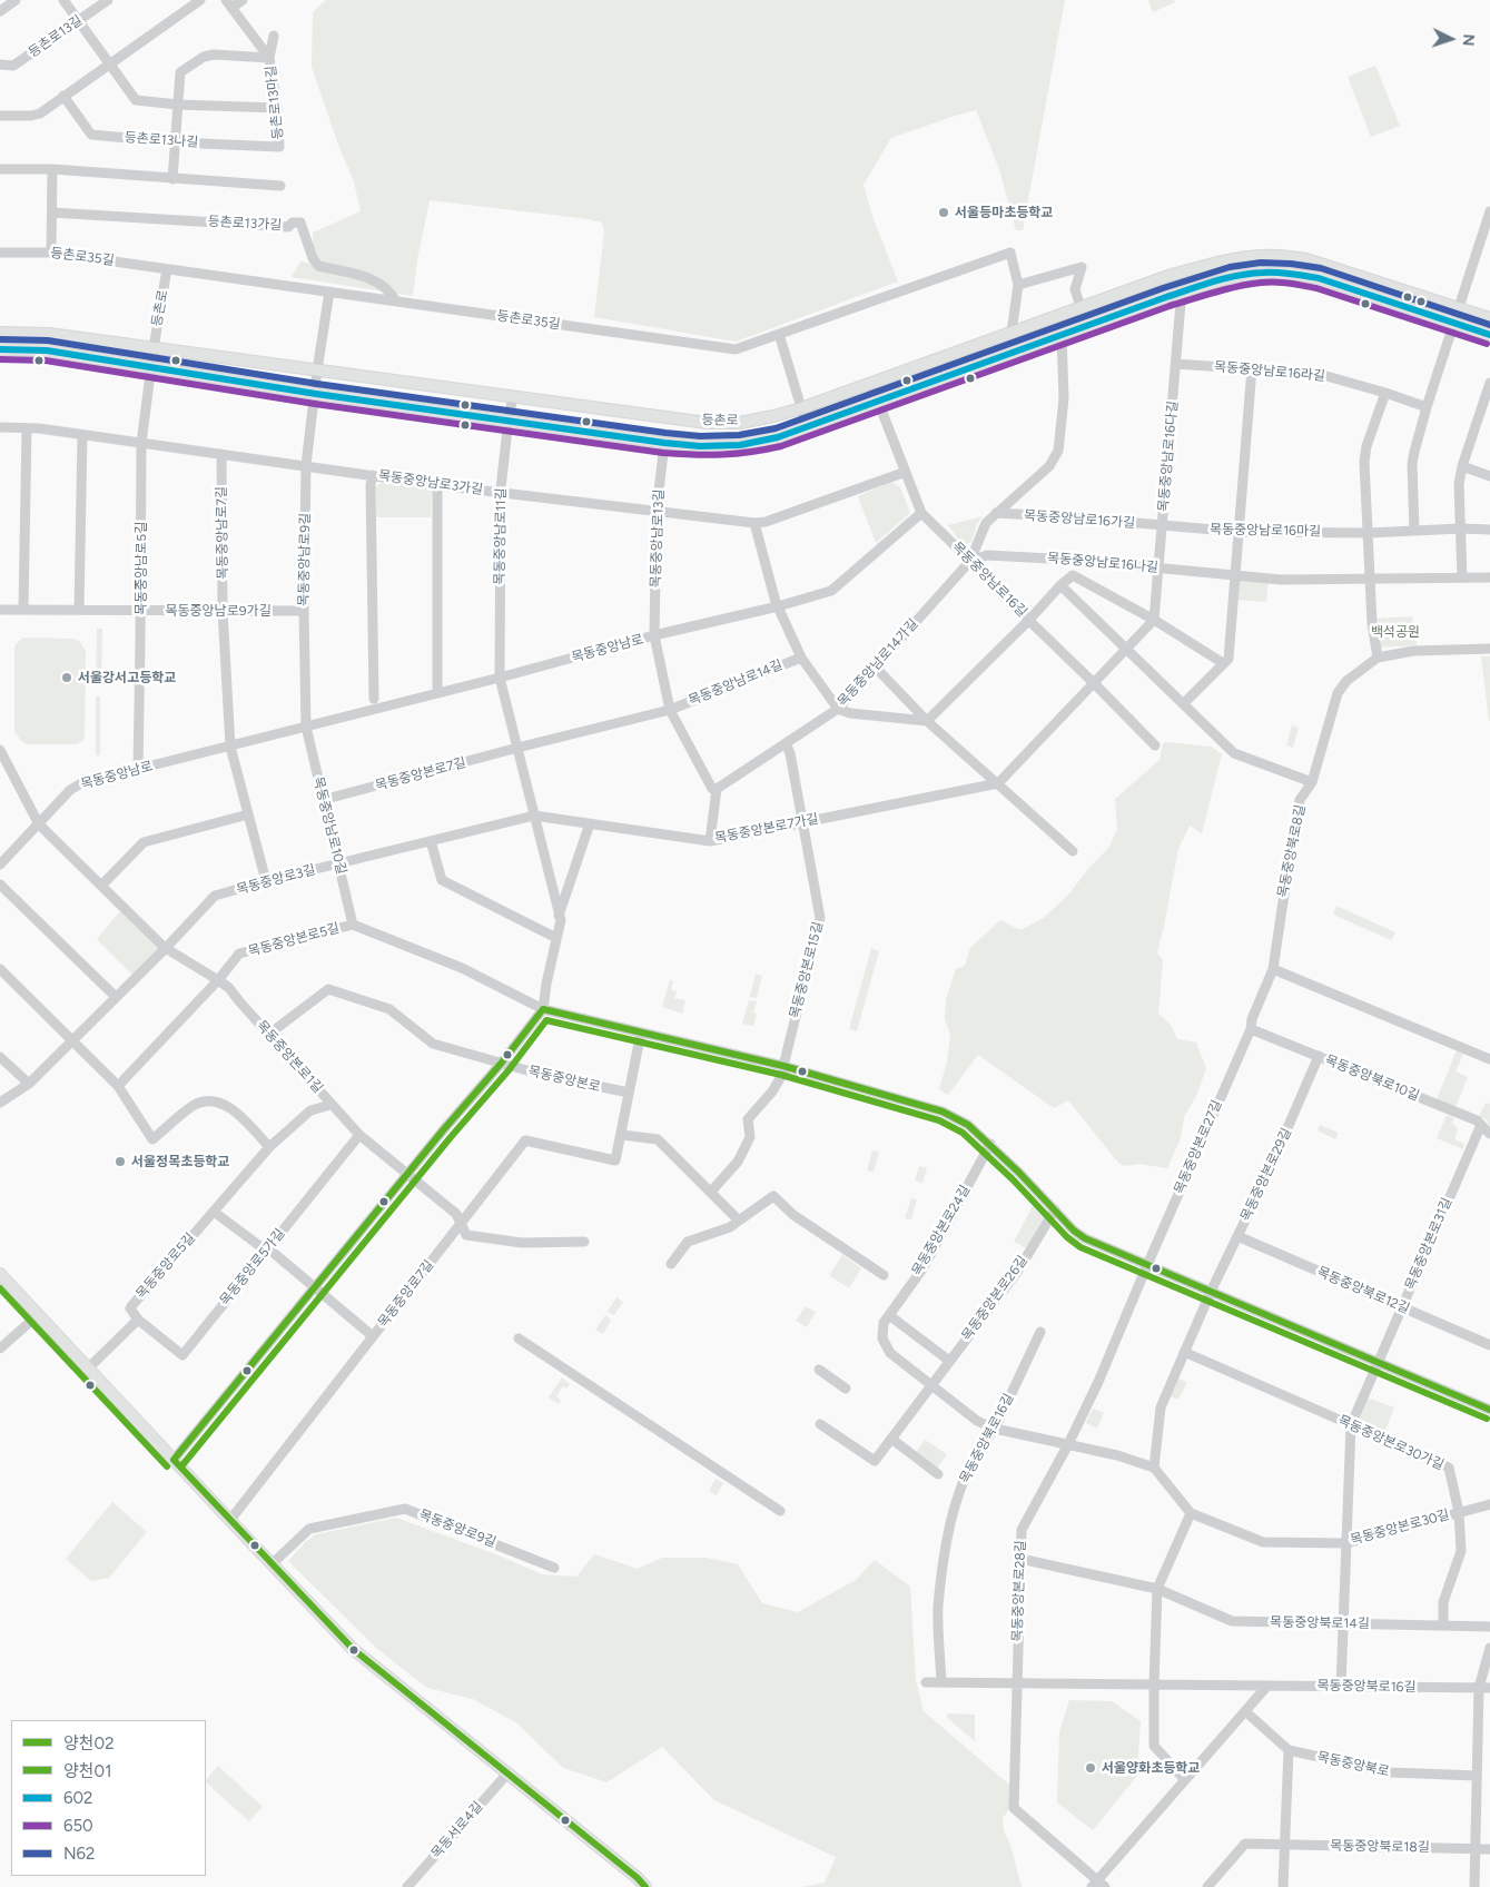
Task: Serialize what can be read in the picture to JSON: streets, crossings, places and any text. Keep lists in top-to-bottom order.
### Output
{
  "streets": {
    "main road": ["등촌로"],
    "street": [
      "등촌로13길",
      "등촌로13마길",
      "등촌로13나길",
      "등촌로13가길",
      "등촌로35길",
      "목동중앙남로16라길",
      "목동중앙남로16다길",
      "목동중앙남로3가길",
      "목동중앙남로16가길",
      "목동중앙남로16마길",
      "목동중앙남로7길",
      "목동중앙남로11길",
      "목동중앙남로13길",
      "목동중앙남로9길",
      "목동중앙남로16나길",
      "목동중앙남로5길",
      "목동중앙남로16길",
      "목동중앙남로9가길",
      "목동중앙남로",
      "목동중앙남로14가길",
      "목동중앙남로14길",
      "목동중앙본로7길",
      "목동중앙남로10길",
      "목동중앙본로7가길",
      "목동중앙북로8길",
      "목동중앙로3길",
      "목동중앙본로5길",
      "목동중앙본로15길",
      "목동중앙본로1길",
      "목동중앙북로10길",
      "목동중앙본로",
      "목동중앙본로27길",
      "목동중앙본로29길",
      "목동중앙본로24길",
      "목동중앙본로31길",
      "목동중앙로5길",
      "목동중앙로5가길",
      "목동중앙북로12길",
      "목동중앙로7길",
      "목동중앙본로26길",
      "목동중앙북로16길",
      "목동중앙본로30가길",
      "목동중앙본로30길",
      "목동중앙로9길",
      "목동중앙본로28길",
      "목동중앙북로14길",
      "목동중앙북로",
      "목동서로4길",
      "목동중앙북로18길"
    ]
  },
  "crossings": [
    ["등촌로13마길", "등촌로13나길"],
    ["등촌로13가길", "등촌로35길"],
    ["등촌로35길", "등촌로"],
    ["등촌로", "목동중앙남로16다길"],
    ["등촌로", "목동중앙남로16가길"],
    ["등촌로", "목동중앙남로11길"],
    ["등촌로", "목동중앙남로13길"],
    ["등촌로", "목동중앙남로9길"],
    ["등촌로", "목동중앙남로5길"],
    ["등촌로", "목동중앙남로16길"],
    ["목동중앙남로16라길", "목동중앙남로16다길"],
    ["목동중앙남로16다길", "목동중앙남로16가길"],
    ["목동중앙남로16다길", "목동중앙남로16마길"],
    ["목동중앙남로16다길", "목동중앙남로16나길"],
    ["목동중앙남로3가길", "목동중앙남로7길"],
    ["목동중앙남로3가길", "목동중앙남로11길"],
    ["목동중앙남로3가길", "목동중앙남로13길"],
    ["목동중앙남로3가길", "목동중앙남로9길"],
    ["목동중앙남로3가길", "목동중앙남로5길"],
    ["목동중앙남로3가길", "목동중앙남로16길"],
    ["목동중앙남로16가길", "목동중앙남로16마길"],
    ["목동중앙남로16가길", "목동중앙남로16나길"],
    ["목동중앙남로16가길", "목동중앙남로16길"],
    ["목동중앙남로16가길", "목동중앙남로14가길"],
    ["목동중앙남로7길", "목동중앙남로9가길"],
    ["목동중앙남로7길", "목동중앙남로"],
    ["목동중앙남로11길", "목동중앙남로"],
    ["목동중앙남로13길", "목동중앙남로"],
    ["목동중앙남로13길", "목동중앙남로14길"],
    ["목동중앙남로9길", "목동중앙남로9가길"],
    ["목동중앙남로9길", "목동중앙남로"],
    ["목동중앙남로9길", "목동중앙남로10길"],
    ["목동중앙남로16나길", "목동중앙남로16길"],
    ["목동중앙남로16나길", "목동중앙남로14가길"],
    ["목동중앙남로5길", "목동중앙남로9가길"],
    ["목동중앙남로5길", "목동중앙남로"],
    ["목동중앙남로16길", "목동중앙남로"],
    ["목동중앙남로16길", "목동중앙남로14가길"],
    ["목동중앙남로", "목동중앙남로14길"],
    ["목동중앙남로", "목동중앙남로10길"],
    ["목동중앙남로", "목동중앙본로1길"],
    ["목동중앙남로14가길", "목동중앙남로14길"],
    ["목동중앙남로14가길", "목동중앙본로15길"],
    ["목동중앙남로14길", "목동중앙본로7길"],
    ["목동중앙본로7길", "목동중앙남로10길"],
    ["목동중앙남로10길", "목동중앙로3길"],
    ["목동중앙남로10길", "목동중앙본로5길"],
    ["목동중앙본로7가길", "목동중앙로3길"],
    ["목동중앙본로7가길", "목동중앙본로15길"],
    ["목동중앙북로8길", "목동중앙북로10길"],
    ["목동중앙북로8길", "목동중앙본로27길"],
    ["목동중앙로3길", "목동중앙본로1길"],
    ["목동중앙본로5길", "목동중앙본로1길"],
    ["목동중앙본로1길", "목동중앙본로"],
    ["목동중앙본로1길", "목동중앙로5길"],
    ["목동중앙본로1길", "목동중앙로5가길"],
    ["목동중앙본로1길", "목동중앙로7길"],
    ["목동중앙북로10길", "목동중앙본로27길"],
    ["목동중앙북로10길", "목동중앙본로29길"],
    ["목동중앙북로10길", "목동중앙본로31길"],
    ["목동중앙본로27길", "목동중앙본로28길"],
    ["목동중앙본로29길", "목동중앙북로12길"],
    ["목동중앙본로24길", "목동중앙본로26길"],
    ["목동중앙본로31길", "목동중앙북로12길"],
    ["목동중앙본로31길", "목동중앙본로30가길"],
    ["목동중앙로5길", "목동중앙로5가길"],
    ["목동중앙북로16길", "목동중앙본로28길"],
    ["목동중앙본로30가길", "목동중앙본로30길"],
    ["목동중앙본로30가길", "목동중앙북로14길"],
    ["목동중앙본로28길", "목동중앙북로14길"]
  ],
  "parks": ["백석공원"],
  "places": [
    "서울등마초등학교",
    "서울강서고등학교",
    "서울정목초등학교",
    "서울양화초등학교"
  ],
  "lines": [
    "transit line N62",
    "transit line 602",
    "transit line 650",
    "transit line 양천02",
    "transit line 양천01"
  ],
  "legend": [
    "양천02",
    "양천01",
    "602",
    "650",
    "N62"
  ],
  "north": "right"
}
